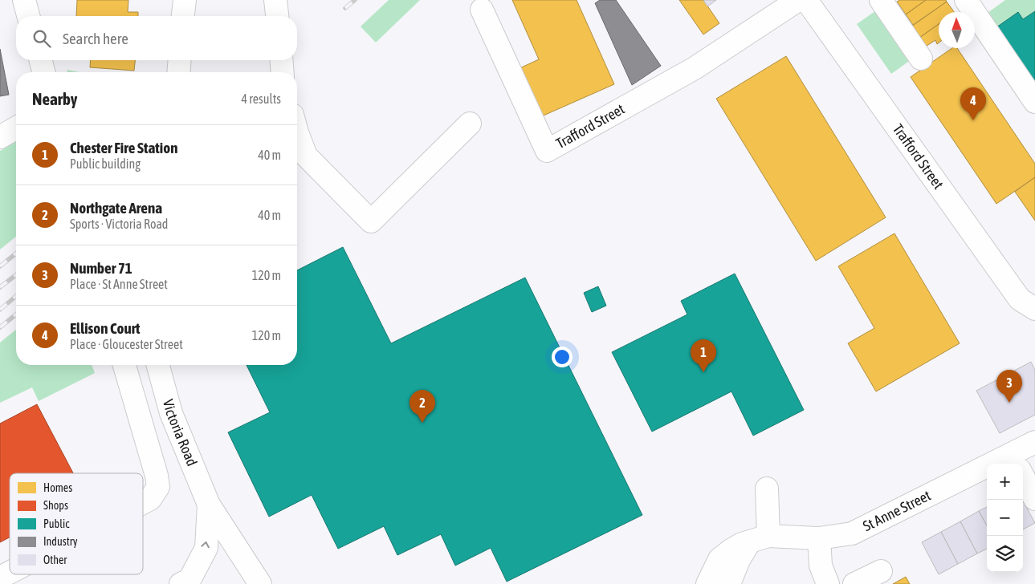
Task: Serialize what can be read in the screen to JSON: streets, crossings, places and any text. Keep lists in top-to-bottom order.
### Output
{
  "streets": {
    "street": ["Trafford Street", "Victoria Road", "St Anne Street"]
  },
  "legend": [
    "Homes",
    "Shops",
    "Public",
    "Industry",
    "Other"
  ],
  "north": "top",
  "page": {
    "search": "Search here",
    "heading": ["Nearby", "4 results"],
    "pins": [
      "4",
      "1",
      "3",
      "2"
    ],
    "list": [
      {
        "mark": "1",
        "name": "Chester Fire Station",
        "note": "Public building",
        "value": "40 m"
      },
      {
        "mark": "2",
        "name": "Northgate Arena",
        "note": "Sports · Victoria Road",
        "value": "40 m"
      },
      {
        "mark": "3",
        "name": "Number 71",
        "note": "Place · St Anne Street",
        "value": "120 m"
      },
      {
        "mark": "4",
        "name": "Ellison Court",
        "note": "Place · Gloucester Street",
        "value": "120 m"
      }
    ],
    "map_buttons": ["+", "−"]
  }
}
